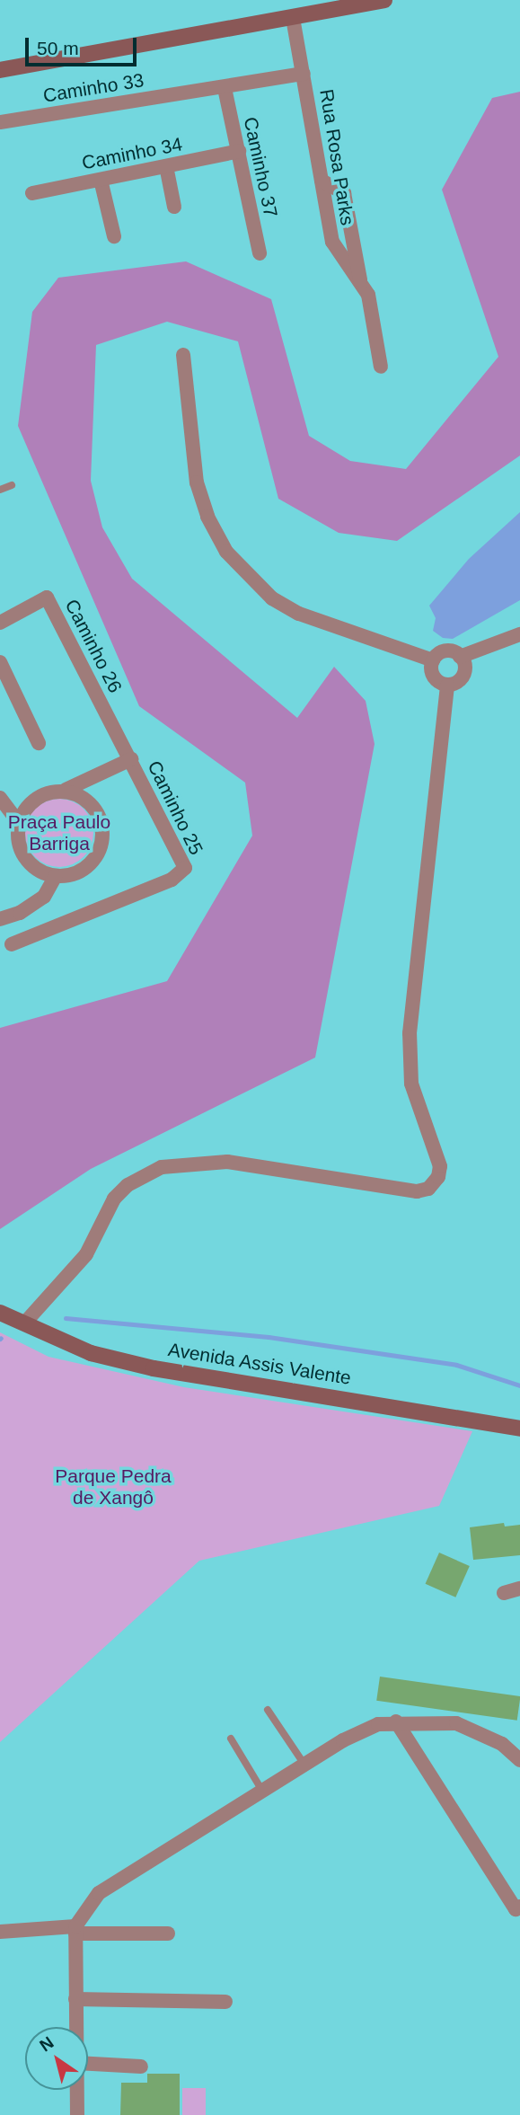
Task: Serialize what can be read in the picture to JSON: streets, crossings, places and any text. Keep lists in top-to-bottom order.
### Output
{
  "streets": {
    "main road": ["Avenida Assis Valente"],
    "street": [
      "Caminho 33",
      "Caminho 34",
      "Rua Rosa Parks",
      "Caminho 37",
      "Caminho 26",
      "Caminho 25"
    ]
  },
  "crossings": [
    ["Caminho 33", "Rua Rosa Parks"],
    ["Caminho 33", "Caminho 37"],
    ["Caminho 34", "Caminho 37"],
    ["Caminho 26", "Caminho 25"]
  ],
  "parks": ["Praça Paulo Barriga", "Parque Pedra de Xangô"],
  "scale_bar": "50 m",
  "north": "top left"
}
